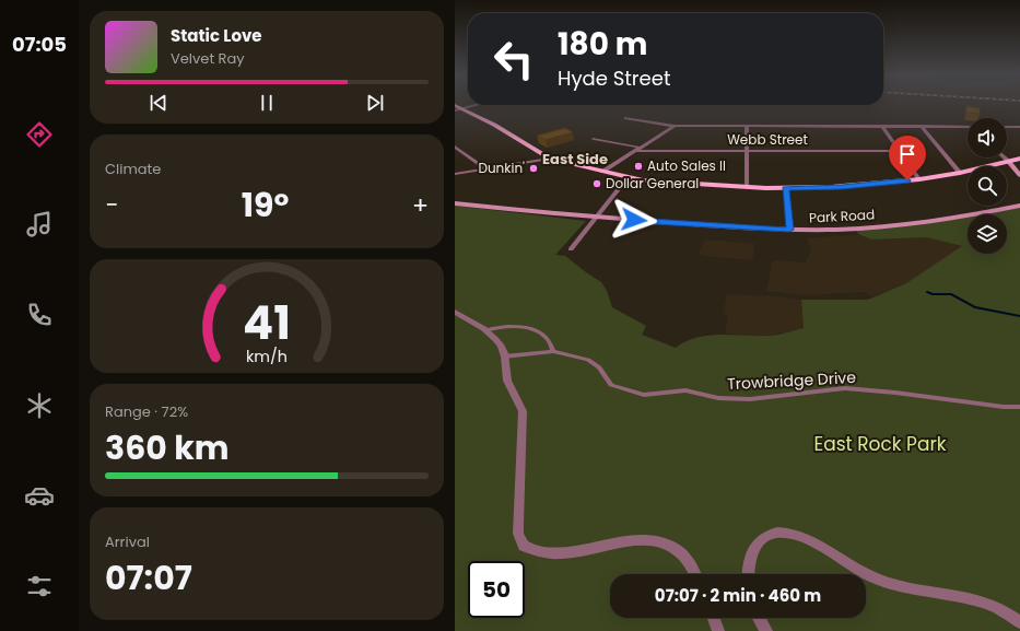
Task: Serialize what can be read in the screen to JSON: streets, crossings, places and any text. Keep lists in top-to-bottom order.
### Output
{
  "streets": {
    "main road": ["Park Road"],
    "street": ["Webb Street", "Trowbridge Drive"]
  },
  "districts": ["East Side"],
  "parks": ["East Rock Park"],
  "places": ["Auto Sales II", "Dunkin'", "Dollar General"],
  "page": {
    "tabs": "07:05",
    "turn": ["180 m", "Hyde Street"],
    "song": ["Static Love", "Velvet Ray"],
    "tile": [
      "Climate",
      ["Range · 72%", "360 km"],
      ["Arrival", "07:07"]
    ],
    "heat": ["−", "19°", "+"],
    "limit": "50",
    "trip": "07:07 · 2 min · 460 m",
    "gauge": ["41", "km/h"]
  }
}
